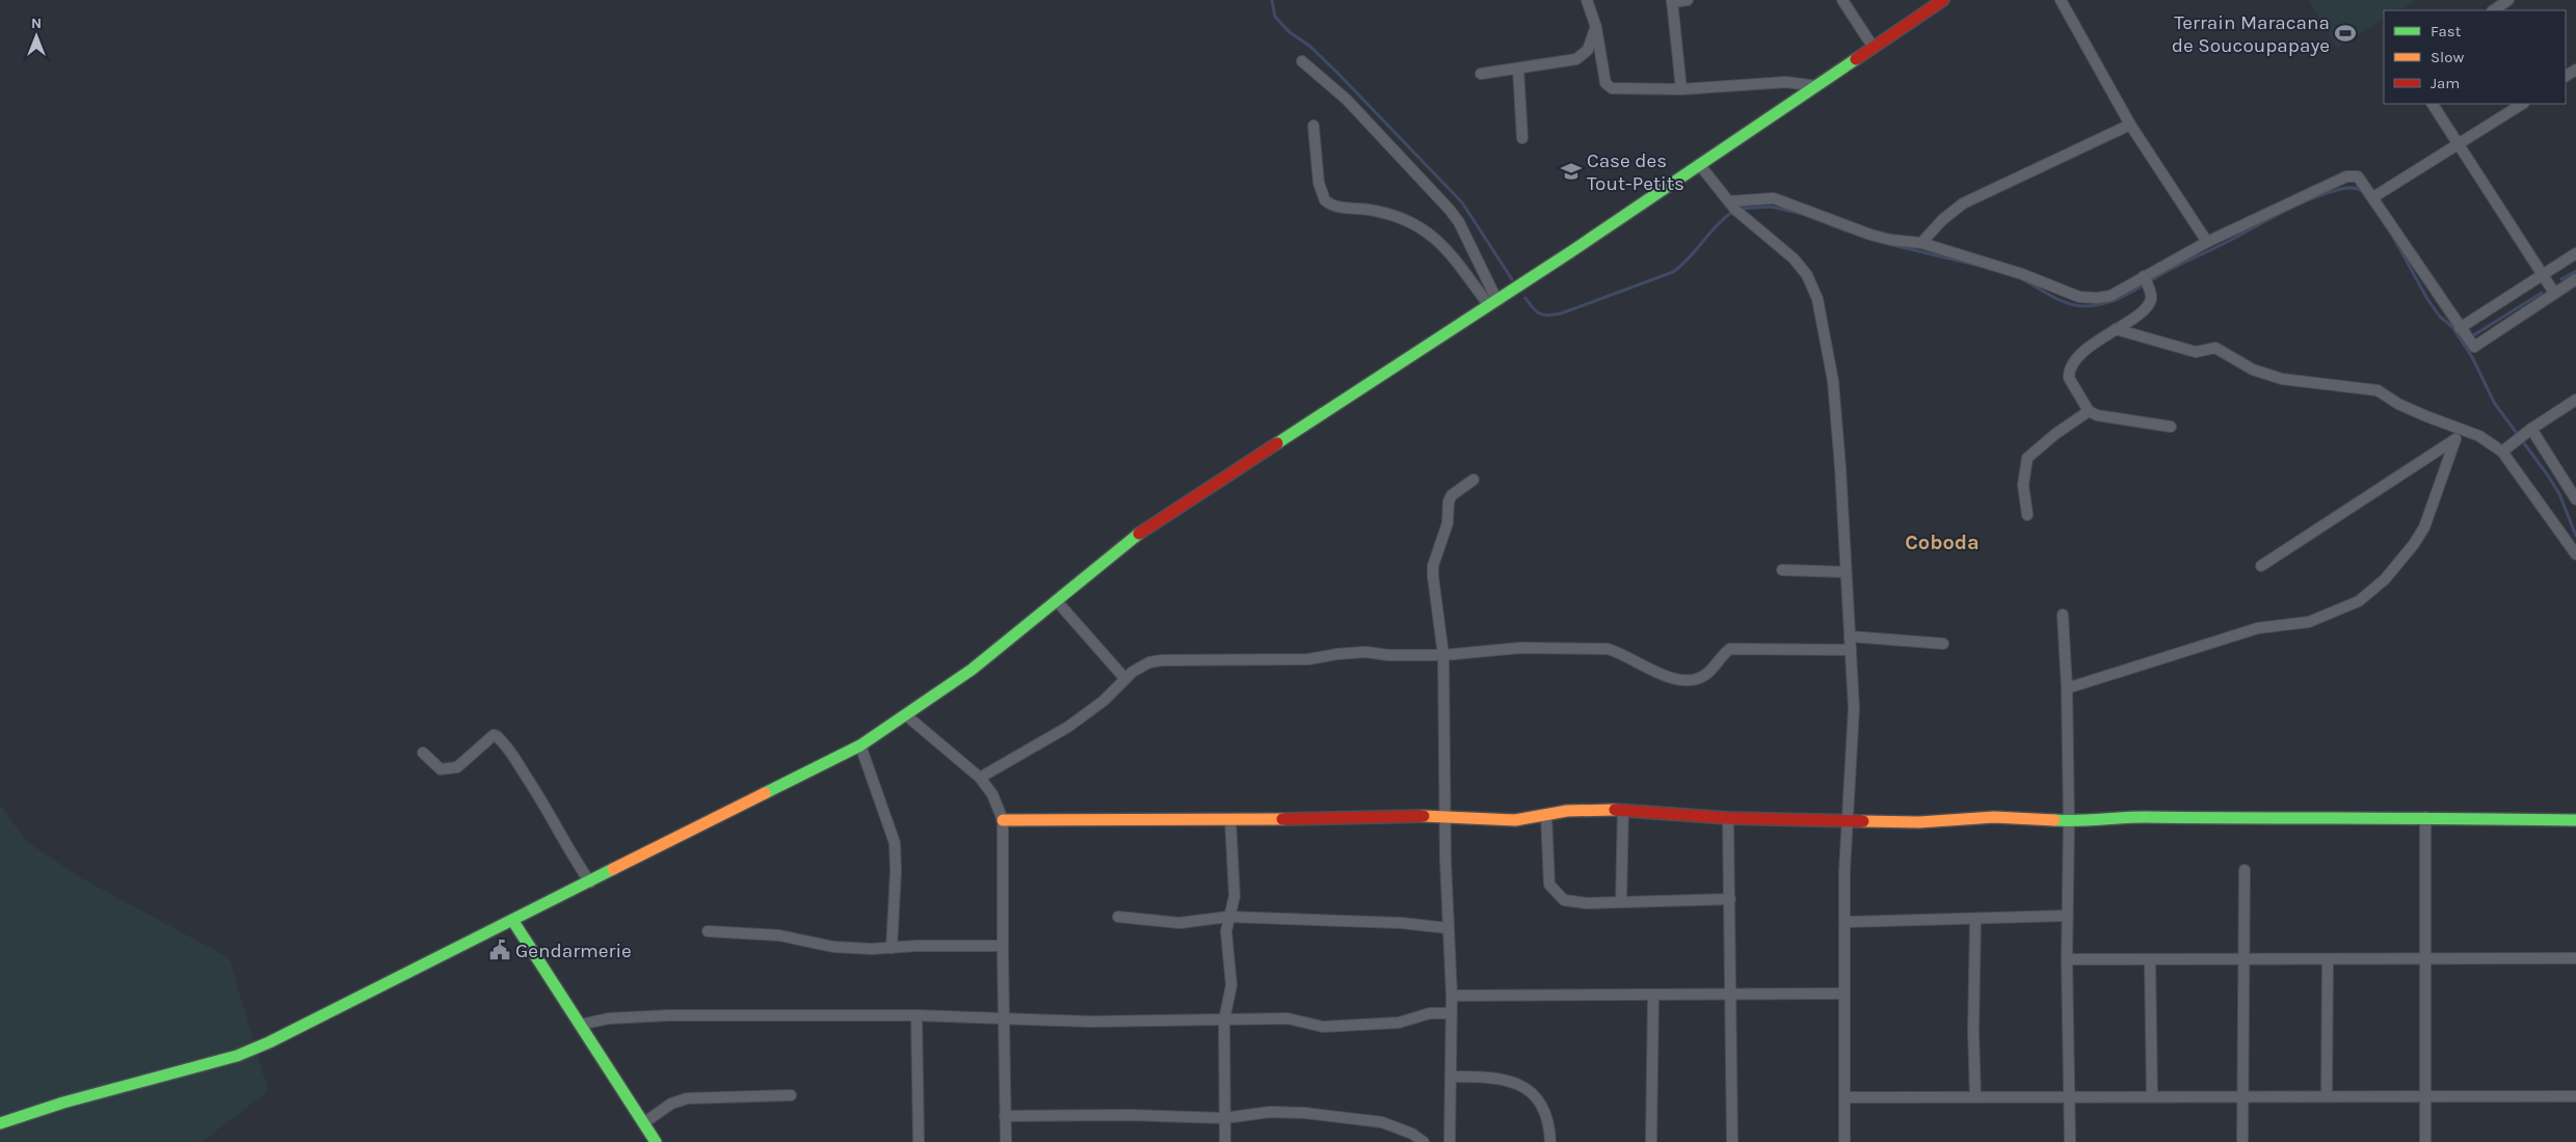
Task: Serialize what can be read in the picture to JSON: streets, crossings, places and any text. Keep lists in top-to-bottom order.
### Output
{
  "districts": ["Coboda"],
  "places": {
    "sports": ["Terrain Maracana de Soucoupapaye"],
    "school or university": ["Case des Tout-Petits"],
    "public building": ["Gendarmerie"]
  },
  "legend": ["Fast", "Slow", "Jam"],
  "north": "top"
}
